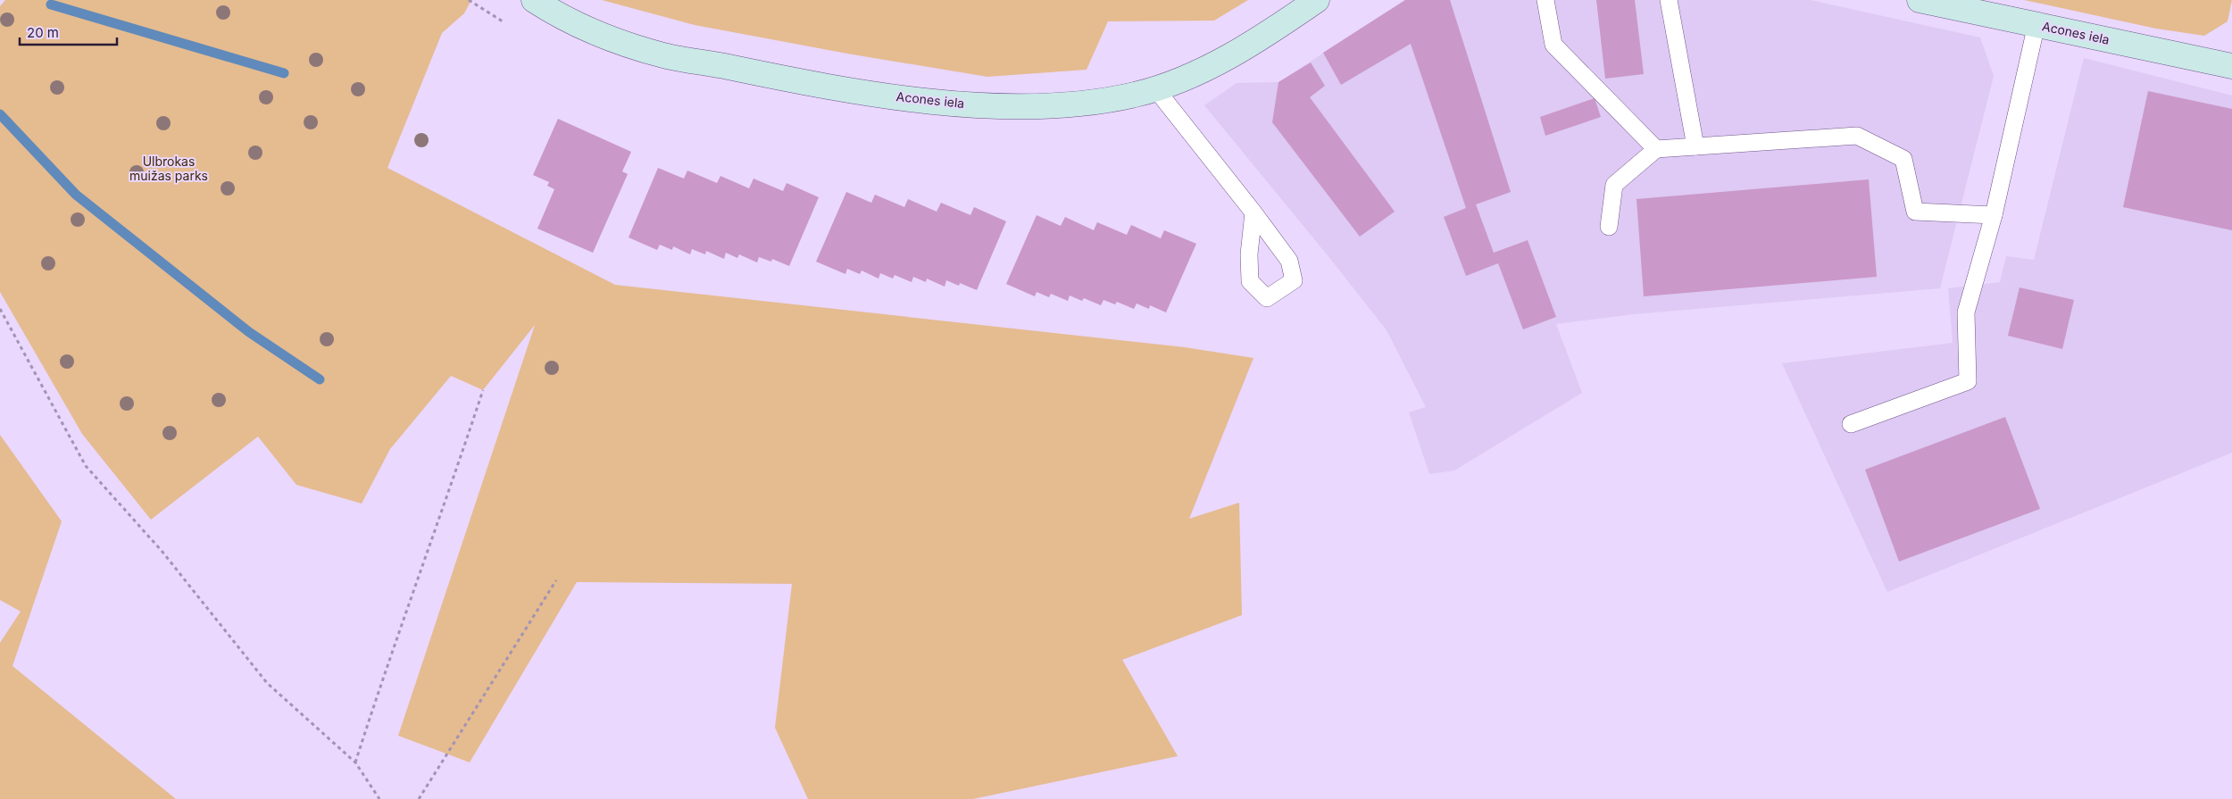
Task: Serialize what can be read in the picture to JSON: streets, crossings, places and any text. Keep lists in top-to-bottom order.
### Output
{
  "streets": {
    "street": ["Acones iela"]
  },
  "parks": ["Ulbrokas muižas parks"],
  "scale_bar": "20 m"
}
